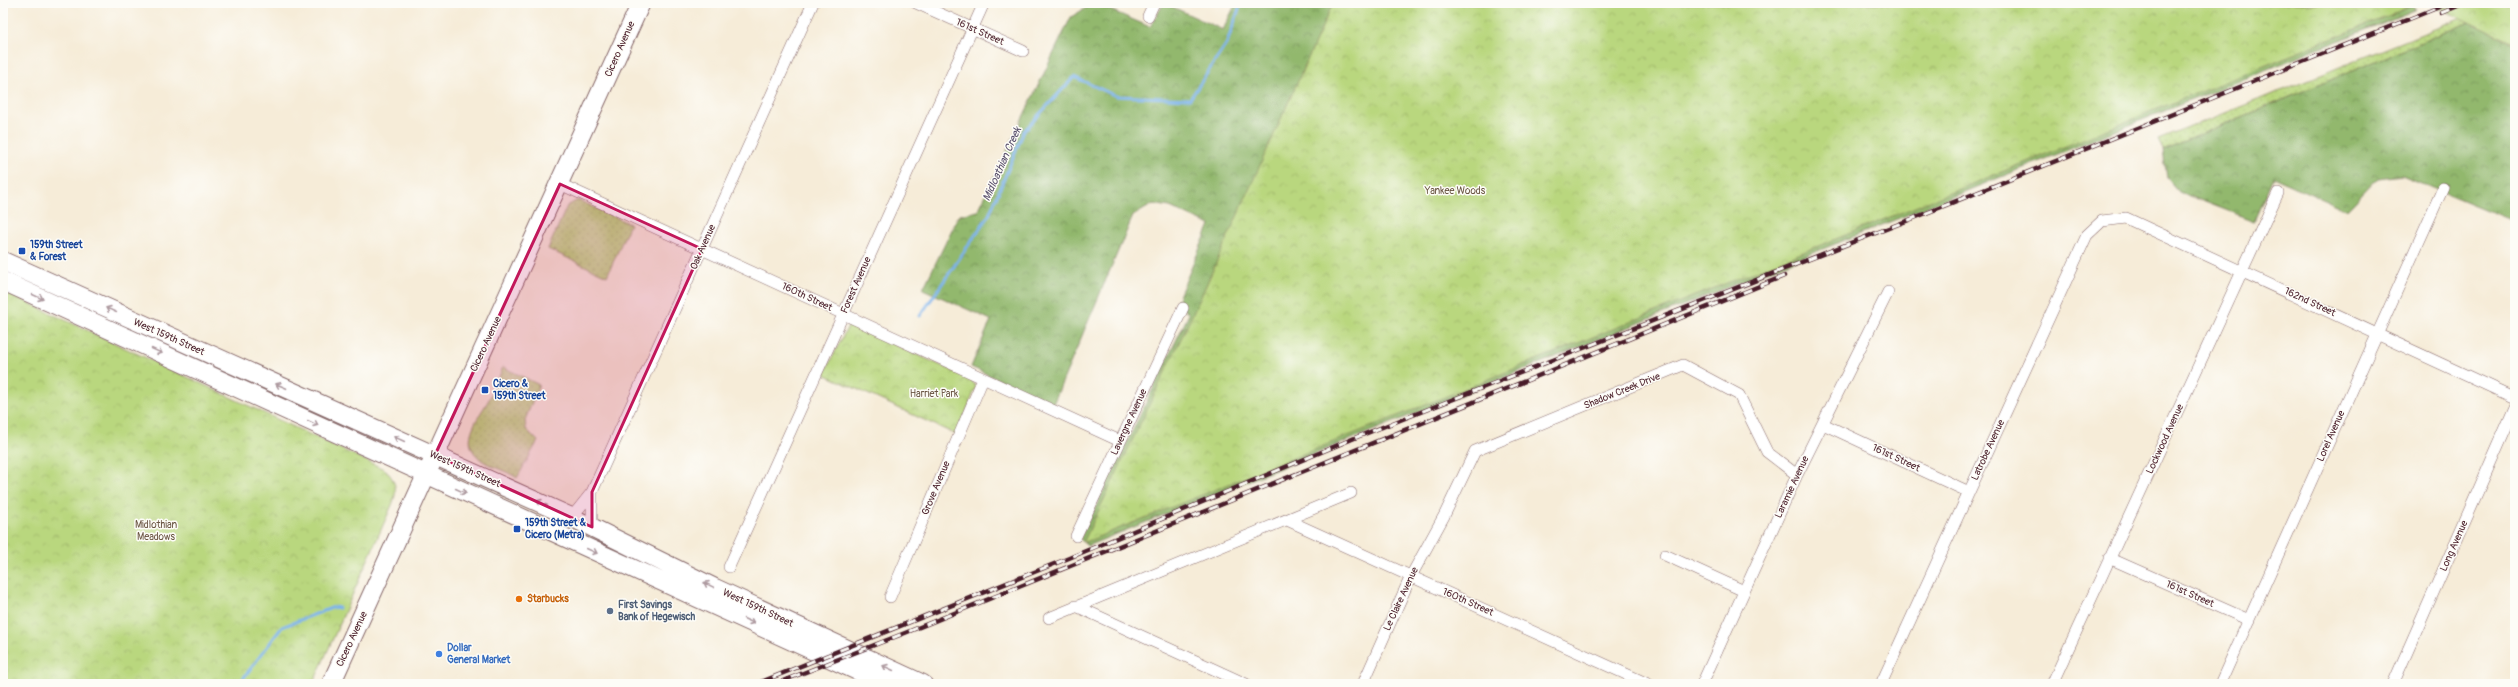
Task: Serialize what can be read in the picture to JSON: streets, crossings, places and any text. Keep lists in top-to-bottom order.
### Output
{
  "streets": {
    "main road": ["Cicero Avenue", "West 159th Street"],
    "street": [
      "161st Street",
      "Oak Avenue",
      "Forest Avenue",
      "160th Street",
      "162nd Street",
      "Shadow Creek Drive",
      "Lavergne Avenue",
      "Lorel Avenue",
      "Lockwood Avenue",
      "Latrobe Avenue",
      "Laramie Avenue",
      "Grove Avenue",
      "Long Avenue",
      "Le Claire Avenue"
    ]
  },
  "crossings": [
    ["161st Street", "Forest Avenue"],
    ["161st Street", "Lorel Avenue"],
    ["161st Street", "Lockwood Avenue"],
    ["161st Street", "Latrobe Avenue"],
    ["161st Street", "Laramie Avenue"],
    ["Cicero Avenue", "160th Street"],
    ["Cicero Avenue", "West 159th Street"],
    ["Oak Avenue", "160th Street"],
    ["Oak Avenue", "West 159th Street"],
    ["Forest Avenue", "160th Street"],
    ["160th Street", "Lavergne Avenue"],
    ["160th Street", "Grove Avenue"],
    ["160th Street", "Le Claire Avenue"],
    ["162nd Street", "Lorel Avenue"],
    ["162nd Street", "Lockwood Avenue"],
    ["162nd Street", "Latrobe Avenue"],
    ["Shadow Creek Drive", "Laramie Avenue"],
    ["Shadow Creek Drive", "Le Claire Avenue"]
  ],
  "water": ["Midloathian Creek"],
  "parks": ["Yankee Woods", "Harriet Park", "Midlothian Meadows"],
  "places": {
    "transit": ["159th Street & Forest", "Cicero & 159th Street", "159th Street & Cicero (Metra)"],
    "other": ["Starbucks", "First Savings Bank of Hegewisch", "Dollar General Market"]
  }
}
